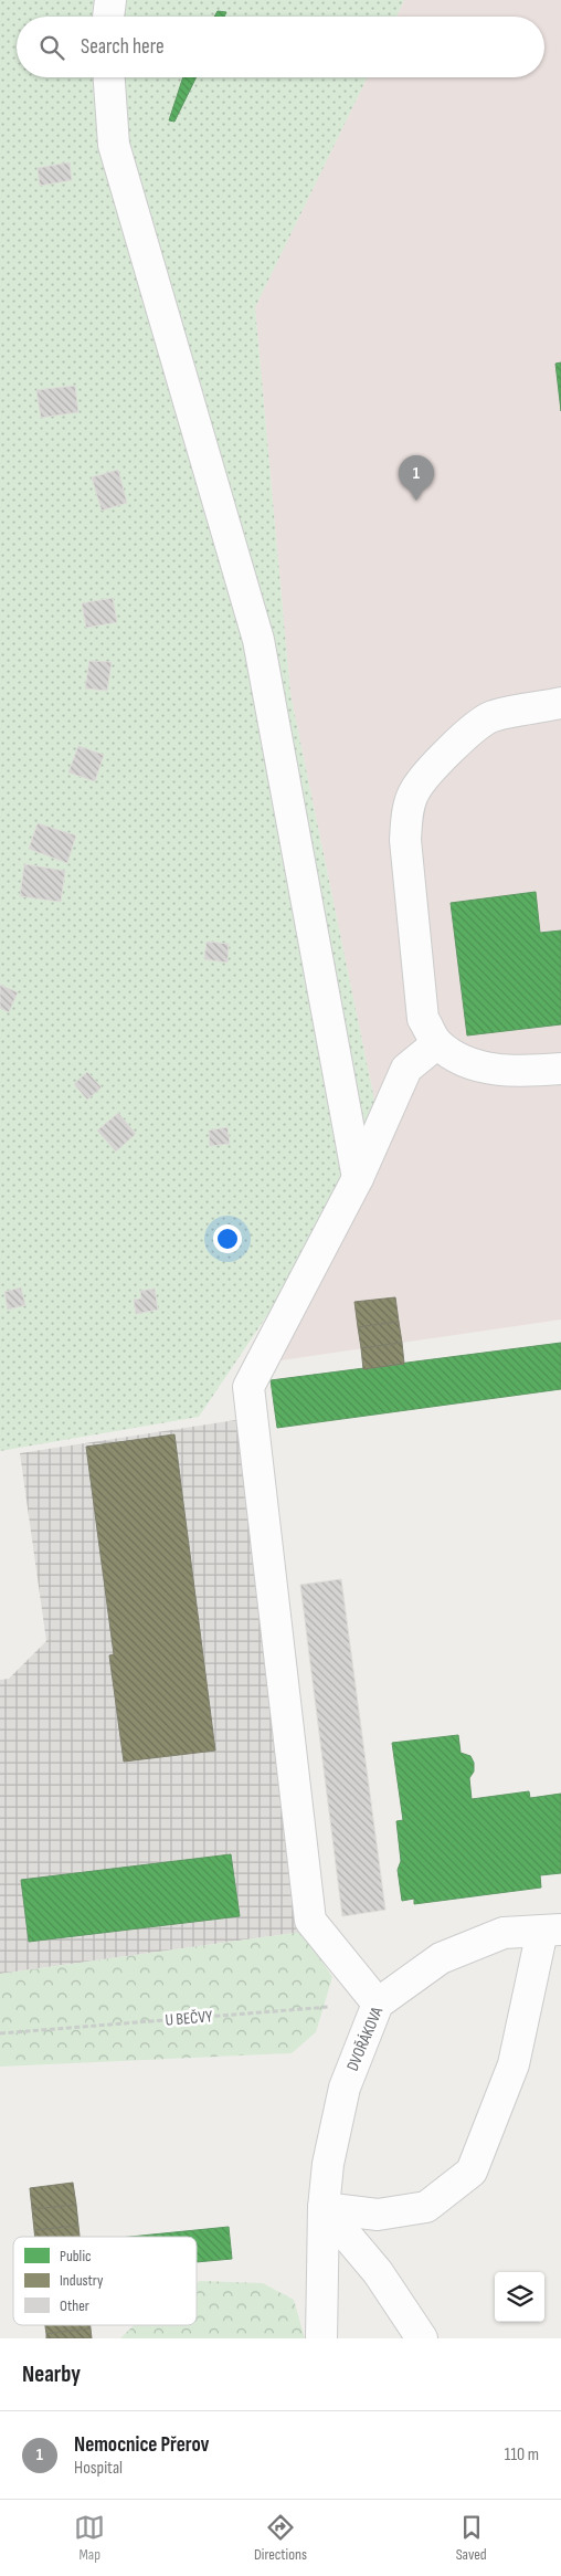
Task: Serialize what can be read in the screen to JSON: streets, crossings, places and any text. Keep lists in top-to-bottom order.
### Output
{
  "streets": {
    "street": ["DVOŘÁKOVA"],
    "path": ["U BEČVY"]
  },
  "crossings": [
    ["U BEČVY", "DVOŘÁKOVA"]
  ],
  "legend": ["Public", "Industry", "Other"],
  "page": {
    "search": "Search here",
    "pins": "1",
    "heading": "Nearby",
    "list": [
      {
        "mark": "1",
        "name": "Nemocnice Přerov",
        "note": "Hospital",
        "value": "110 m"
      }
    ],
    "nav": ["Map", "Directions", "Saved"]
  }
}
